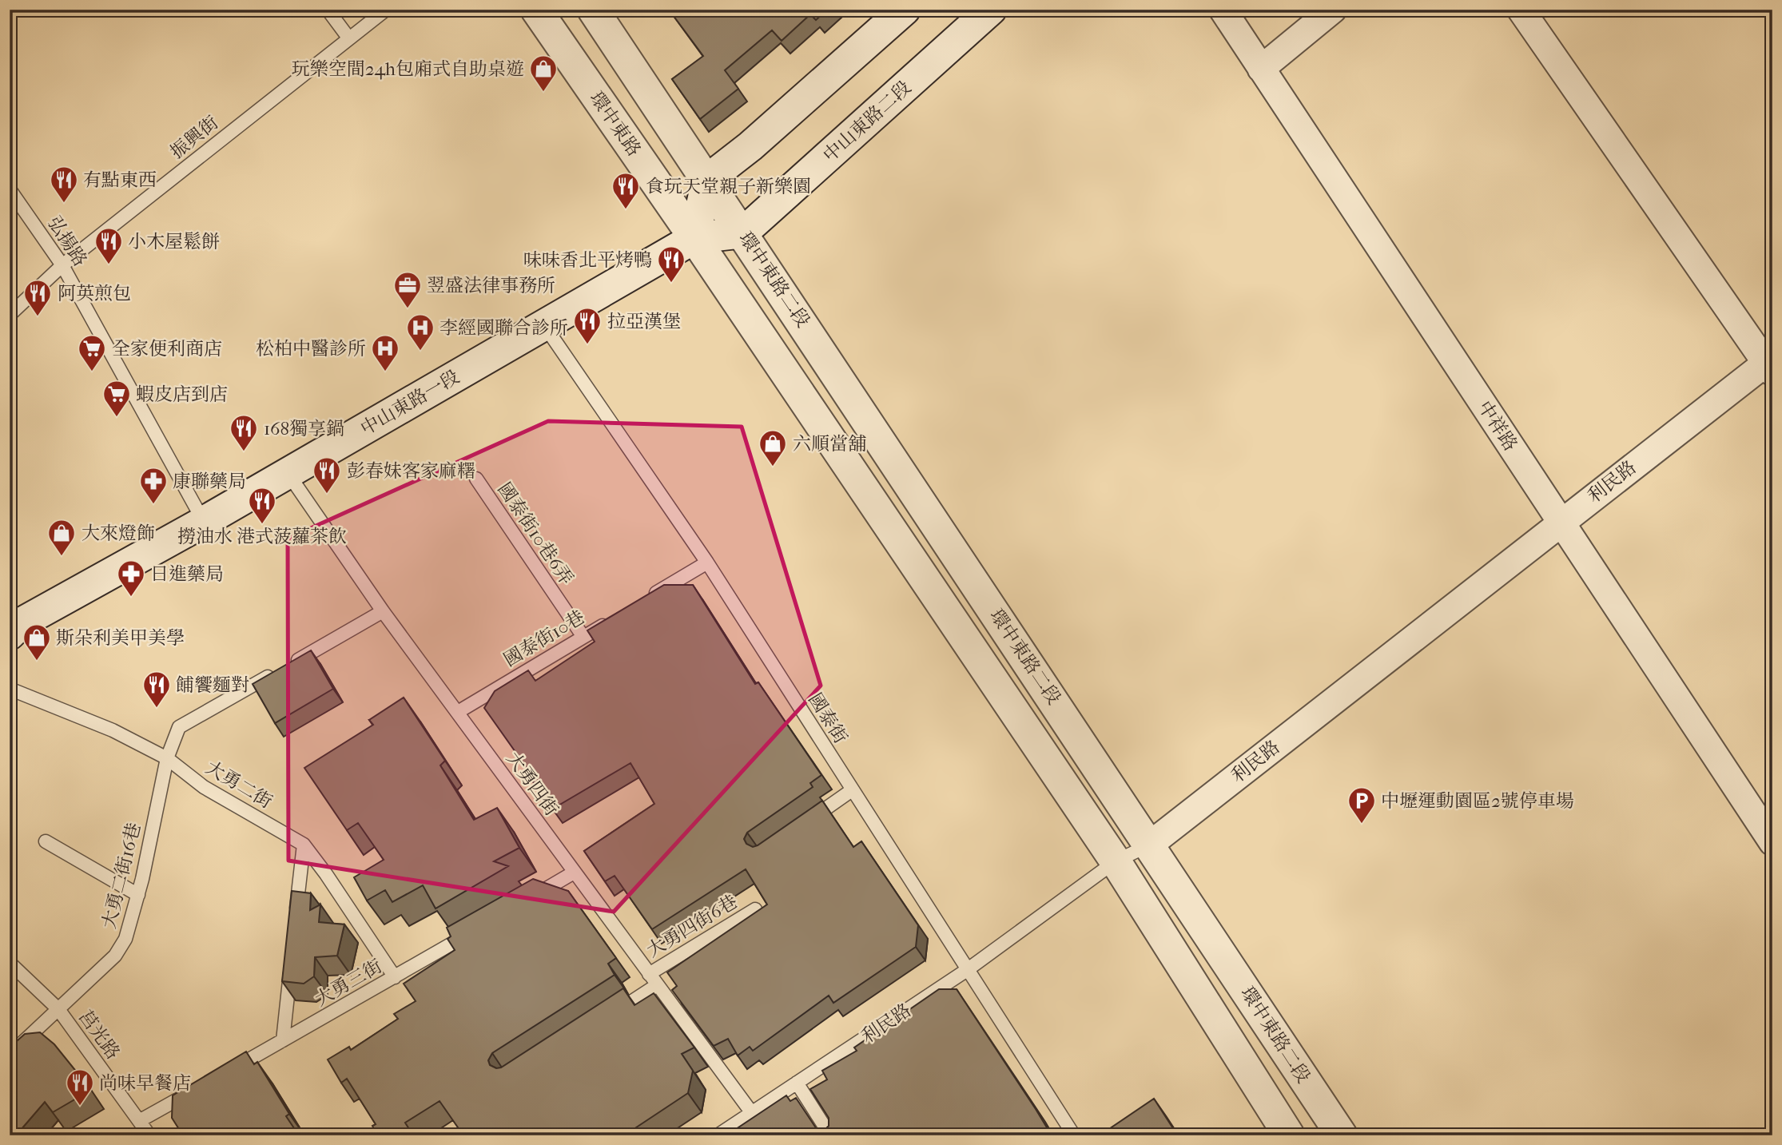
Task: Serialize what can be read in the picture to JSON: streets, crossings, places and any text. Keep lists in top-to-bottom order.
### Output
{
  "streets": {
    "street": [
      "中山東路二段",
      "環中東路",
      "環中東路二段",
      "中山東路一段",
      "中祥路",
      "利民路"
    ],
    "lane": [
      "振興街",
      "弘揚路",
      "國泰街10巷6弄",
      "國泰街10巷",
      "國泰街",
      "大勇四街",
      "大勇二街",
      "大勇二街16巷",
      "大勇四街6巷",
      "大勇三街",
      "莒光路"
    ]
  },
  "crossings": [
    ["中山東路二段", "環中東路二段"],
    ["環中東路", "中山東路一段"],
    ["振興街", "弘揚路"],
    ["弘揚路", "中山東路一段"],
    ["環中東路二段", "利民路"],
    ["中山東路一段", "國泰街"],
    ["中山東路一段", "大勇四街"],
    ["中祥路", "利民路"],
    ["利民路", "國泰街"],
    ["利民路", "大勇四街"],
    ["國泰街10巷6弄", "國泰街10巷"],
    ["國泰街10巷", "大勇四街"],
    ["大勇四街", "大勇二街16巷"],
    ["大勇四街", "大勇四街6巷"],
    ["大勇二街", "大勇二街16巷"],
    ["大勇二街", "大勇三街"],
    ["大勇二街16巷", "莒光路"]
  ],
  "places": {
    "shop": [
      "玩樂空間24h包廂式自助桌遊",
      "六順當舖",
      "大來燈飾",
      "斯朵利美甲美學"
    ],
    "restaurant": [
      "有點東西",
      "食玩天堂親子新樂園",
      "小木屋鬆餅",
      "味味香北平烤鴨",
      "阿英煎包",
      "拉亞漢堡",
      "168獨享鍋",
      "彭春妹客家麻糬",
      "撈油水 港式菠蘿茶飲",
      "餔饗麵對",
      "尚味早餐店"
    ],
    "office": ["翌盛法律事務所"],
    "hospital": ["李經國聯合診所", "松柏中醫診所"],
    "supermarket": ["全家便利商店", "蝦皮店到店"],
    "pharmacy": ["康聯藥局", "日進藥局"],
    "parking": ["中壢運動園區2號停車場"]
  }
}
